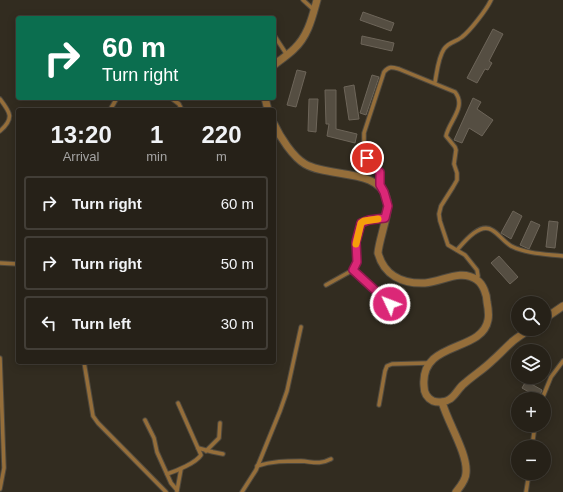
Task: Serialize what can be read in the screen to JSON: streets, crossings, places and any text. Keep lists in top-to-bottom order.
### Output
{
  "page": {
    "turn": ["60 m", "Turn right"],
    "eta": [
      "13:20",
      "Arrival",
      "1",
      "min",
      "220",
      "m"
    ],
    "list": [
      {
        "name": "Turn right",
        "value": "60 m"
      },
      {
        "name": "Turn right",
        "value": "50 m"
      },
      {
        "name": "Turn left",
        "value": "30 m"
      }
    ],
    "map_buttons": ["+", "−"]
  }
}
